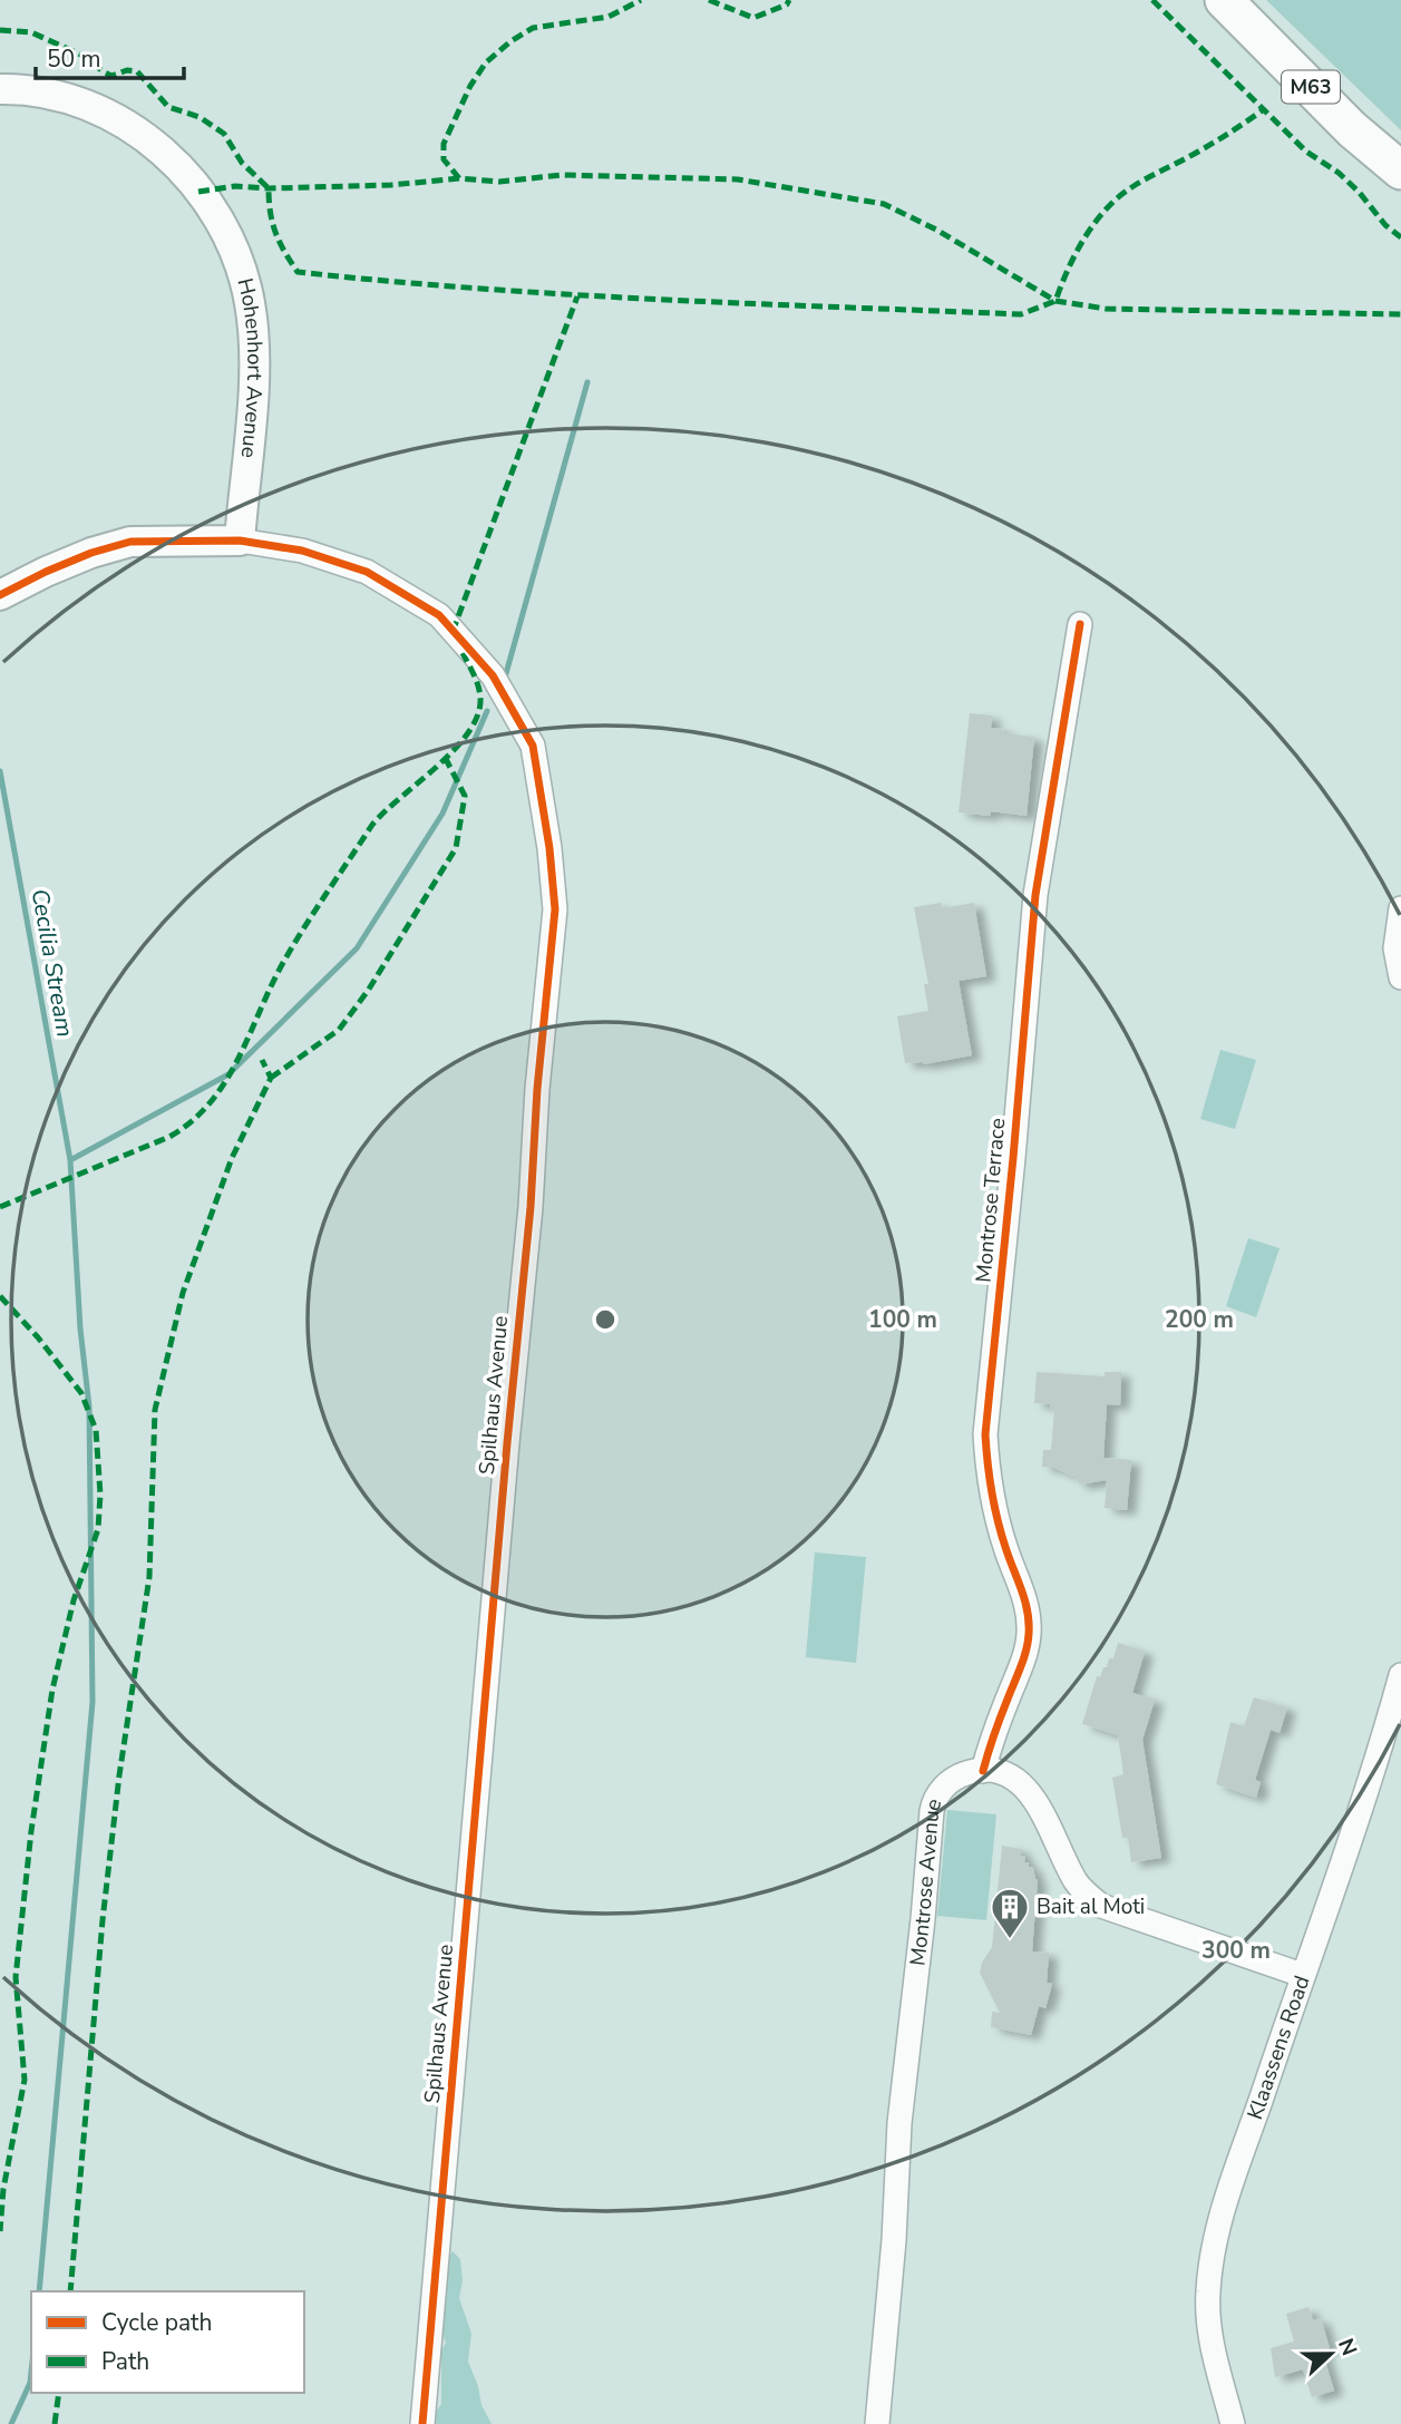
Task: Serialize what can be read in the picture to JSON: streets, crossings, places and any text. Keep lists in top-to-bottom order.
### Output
{
  "streets": {
    "main road": ["M63"],
    "street": [
      "Hohenhort Avenue",
      "Montrose Terrace",
      "Spilhaus Avenue",
      "Montrose Avenue",
      "Klaassens Road"
    ]
  },
  "crossings": [
    ["Hohenhort Avenue", "Spilhaus Avenue"],
    ["Montrose Terrace", "Montrose Avenue"]
  ],
  "water": ["Cecilia Stream"],
  "places": {
    "building": ["Bait al Moti"]
  },
  "legend": ["Cycle path", "Path"],
  "scale_bar": "50 m",
  "north": "right",
  "rings": ["100 m", "200 m", "300 m"]
}
